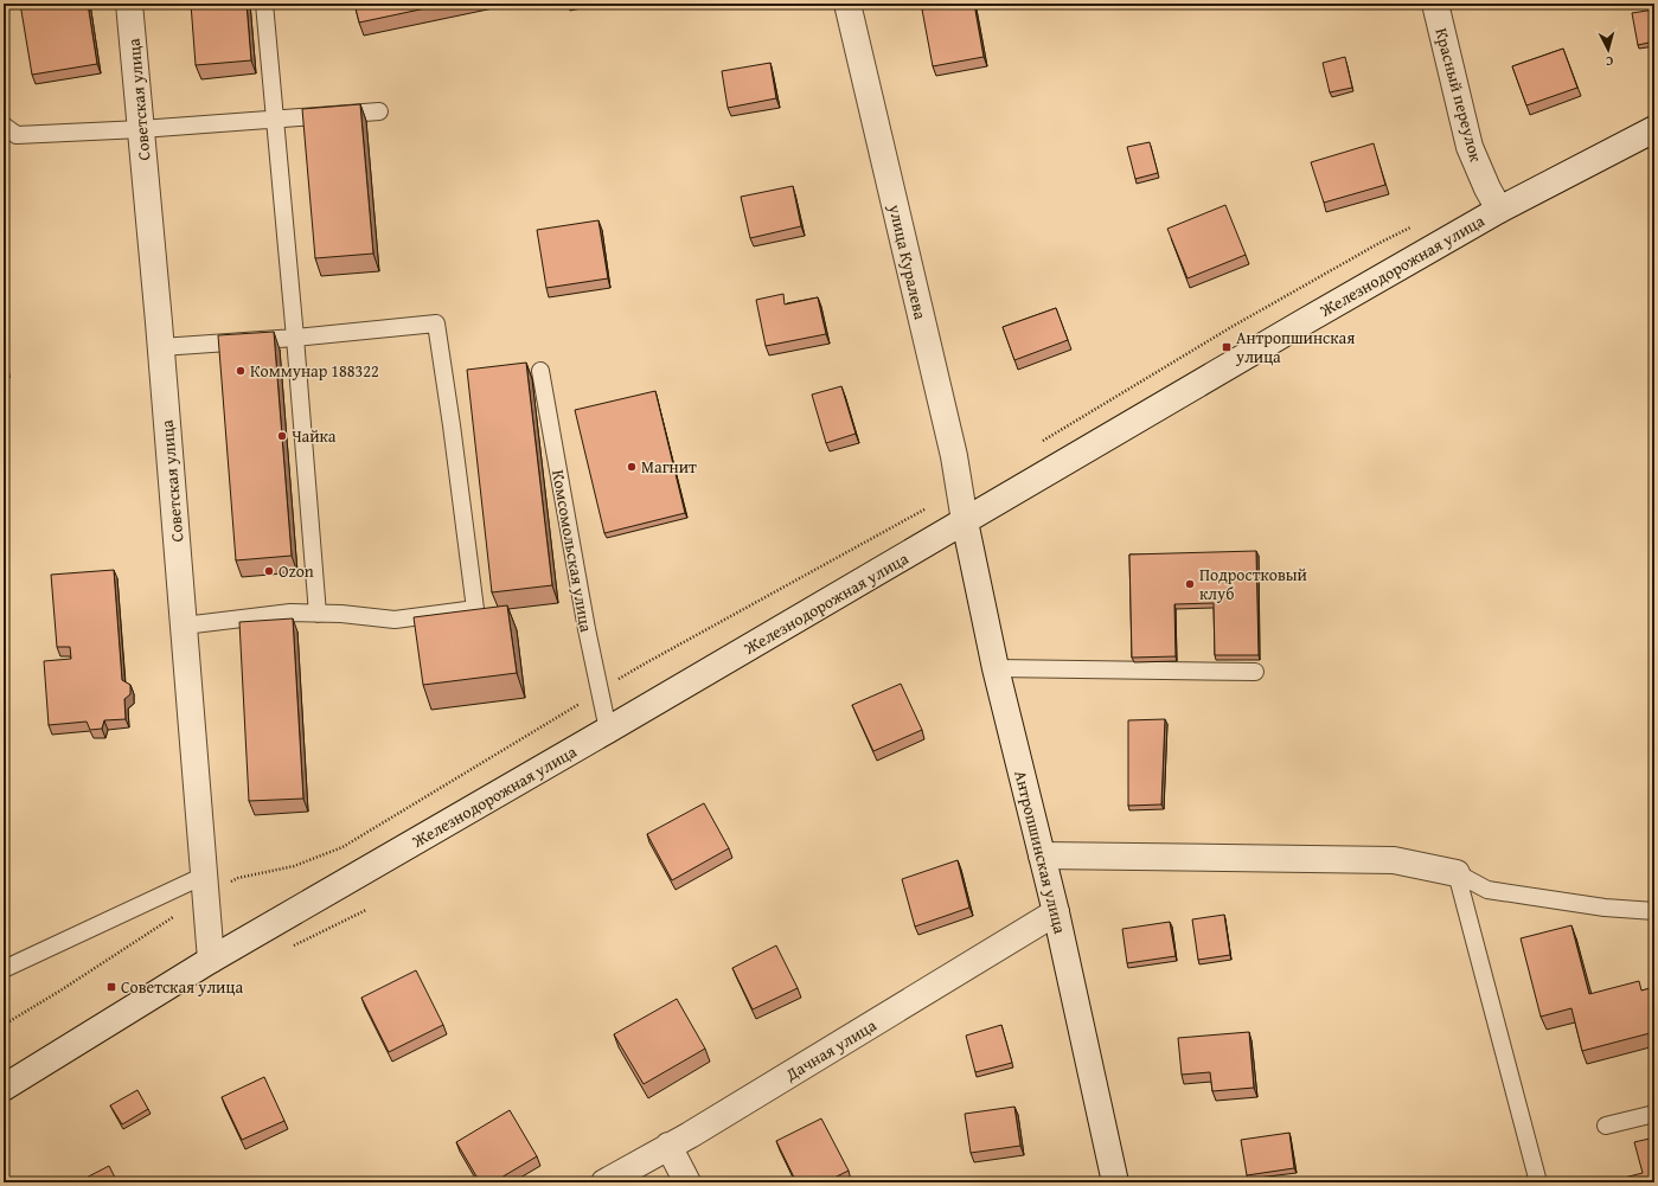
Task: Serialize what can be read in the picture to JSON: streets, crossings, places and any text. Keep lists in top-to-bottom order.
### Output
{
  "streets": {
    "street": [
      "Красный переулок",
      "Советская улица",
      "улица Куралева",
      "Железнодорожная улица",
      "Антропшинская улица",
      "Дачная улица"
    ],
    "lane": ["Комсомольская улица"]
  },
  "crossings": [
    ["Красный переулок", "Железнодорожная улица"],
    ["Советская улица", "Железнодорожная улица"],
    ["улица Куралева", "Железнодорожная улица"],
    ["улица Куралева", "Антропшинская улица"],
    ["Железнодорожная улица", "Комсомольская улица"],
    ["Железнодорожная улица", "Антропшинская улица"],
    ["Антропшинская улица", "Дачная улица"]
  ],
  "places": {
    "transit": ["Антропшинская улица", "Советская улица"],
    "other": [
      "Коммунар 188322",
      "Чайка",
      "Магнит",
      "Ozon",
      "Подростковый клуб"
    ]
  },
  "north": "bottom"
}
